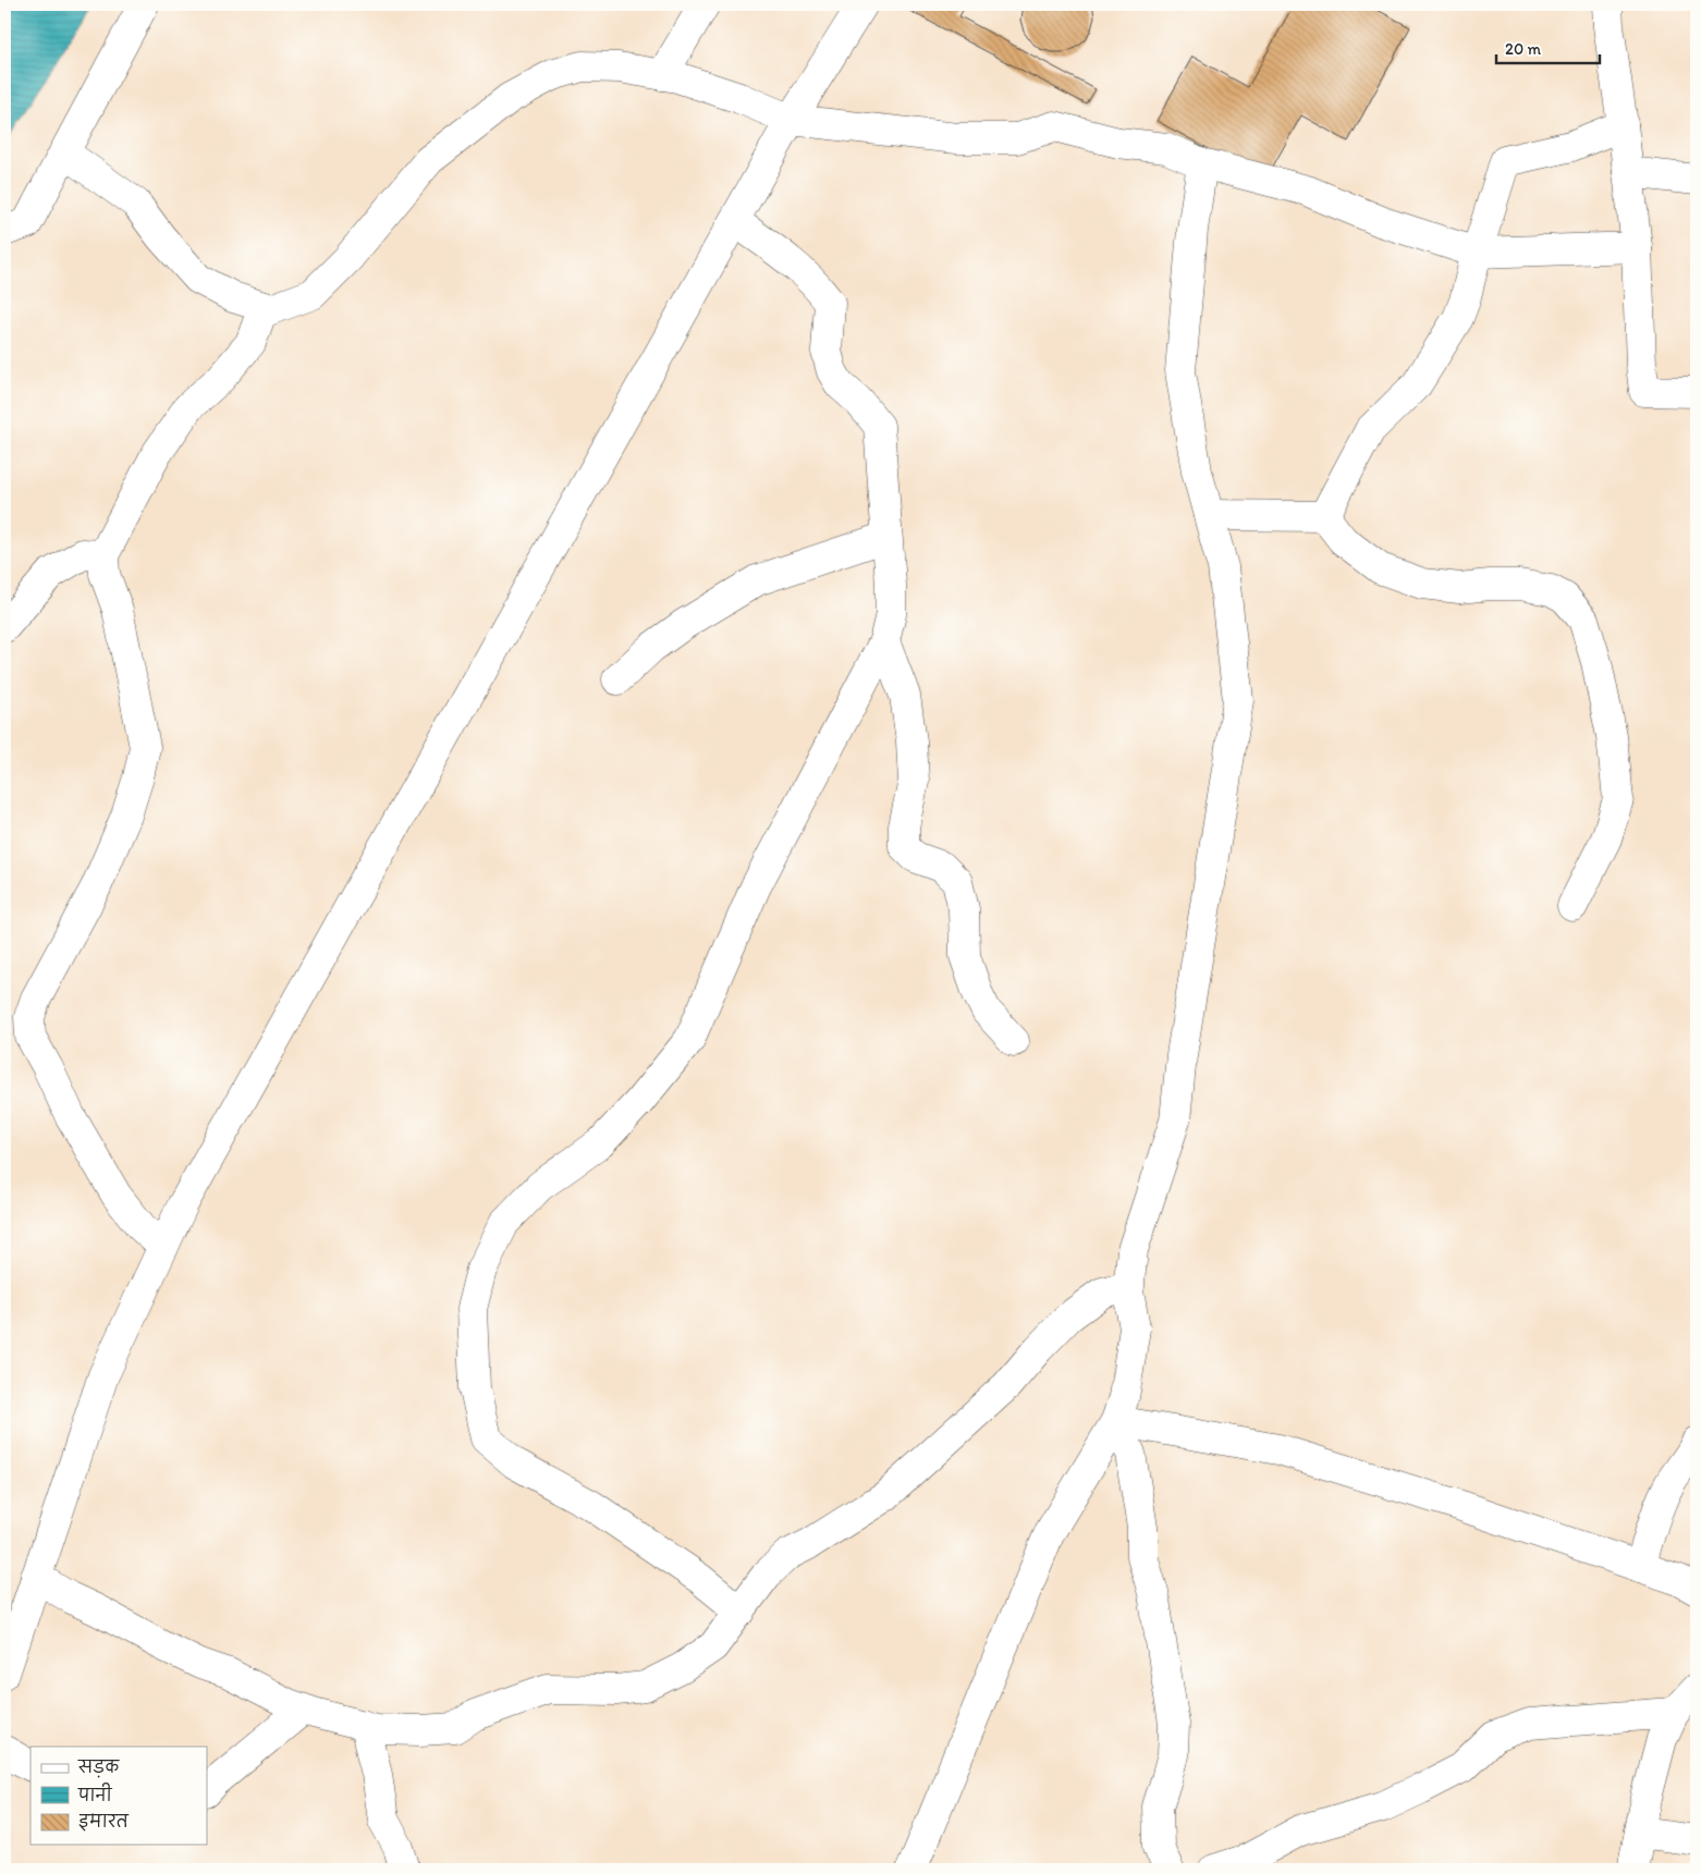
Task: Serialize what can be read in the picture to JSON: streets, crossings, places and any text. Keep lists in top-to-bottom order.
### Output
{
  "legend": ["सड़क", "पानी", "इमारत"],
  "scale_bar": "20 m"
}
